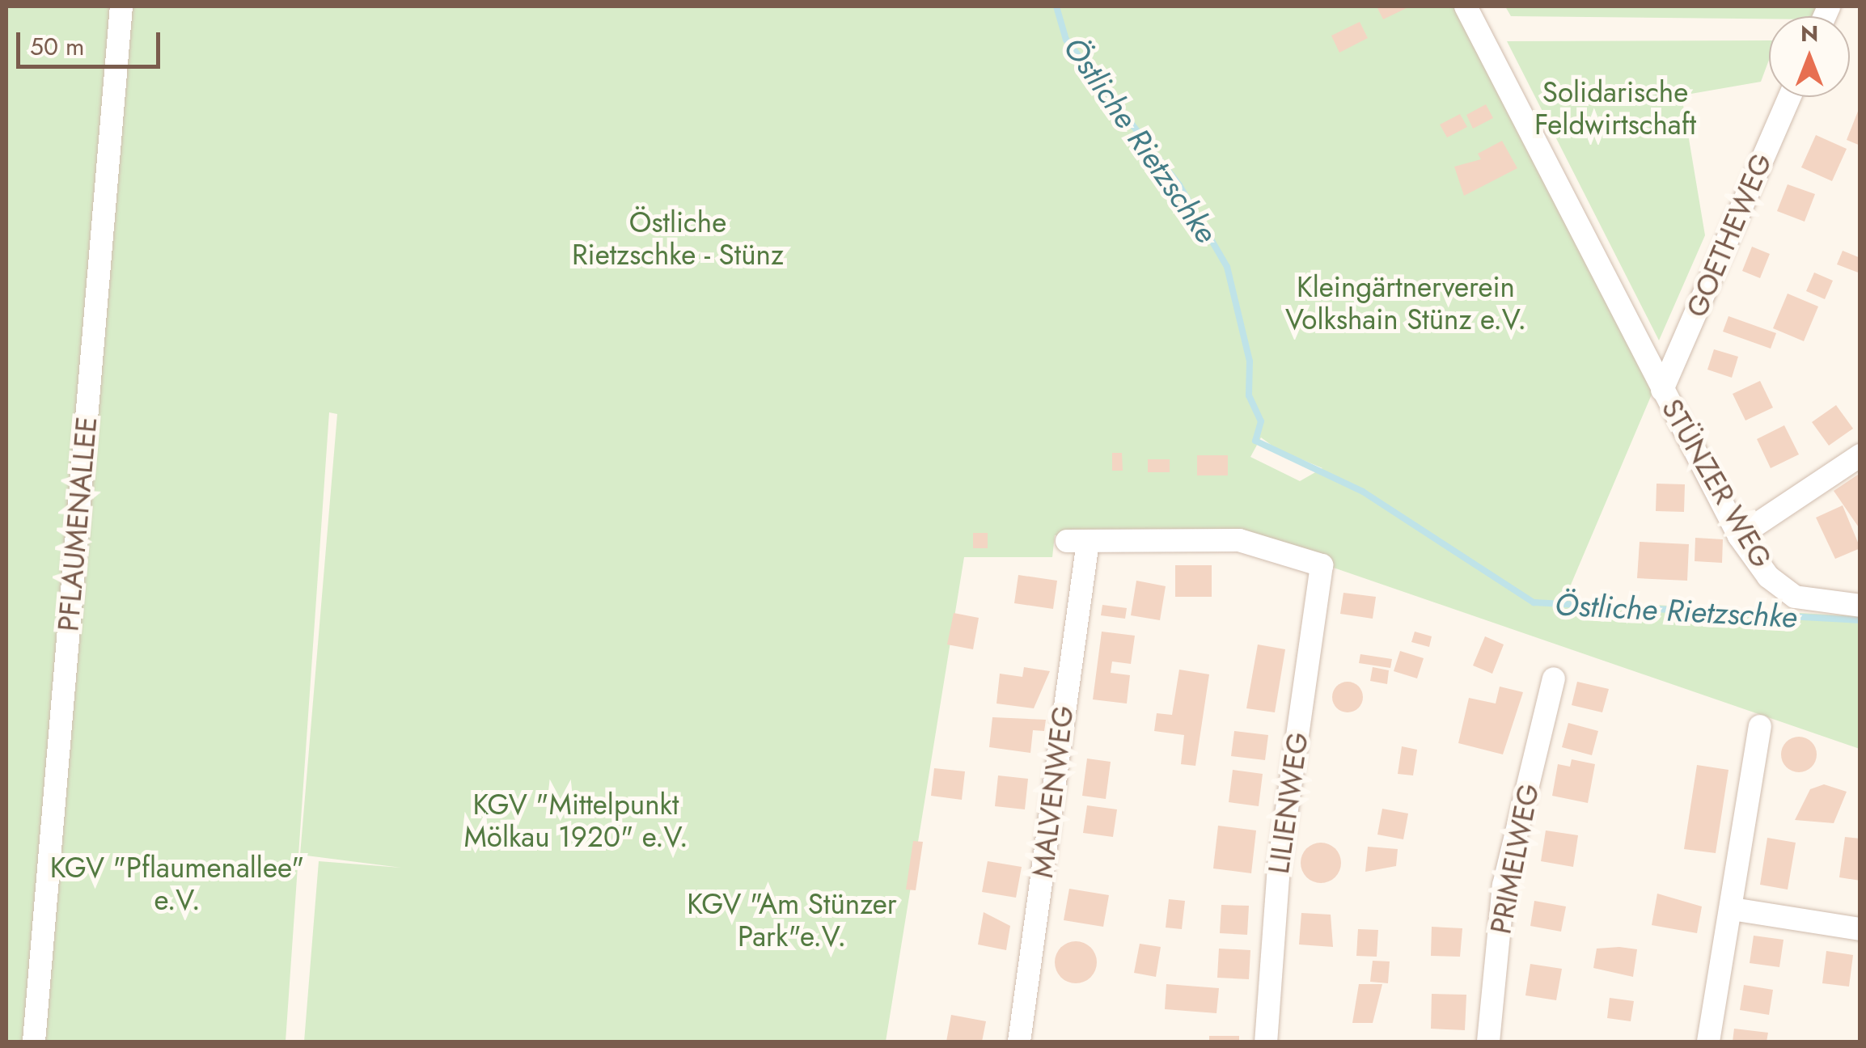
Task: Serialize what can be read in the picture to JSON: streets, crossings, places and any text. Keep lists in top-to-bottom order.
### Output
{
  "streets": {
    "street": [
      "GOETHEWEG",
      "STÜNZER WEG",
      "PFLAUMENALLEE",
      "MALVENWEG",
      "LILIENWEG",
      "PRIMELWEG"
    ]
  },
  "crossings": [
    ["GOETHEWEG", "STÜNZER WEG"],
    ["MALVENWEG", "LILIENWEG"]
  ],
  "water": ["Östliche Rietzschke"],
  "parks": [
    "Solidarische Feldwirtschaft",
    "Östliche Rietzschke - Stünz",
    "Kleingärtnerverein Volkshain Stünz e.V.",
    "KGV \"Mittelpunkt Mölkau 1920\" e.V.",
    "KGV \"Pflaumenallee\" e.V.",
    "KGV \"Am Stünzer Park\"e.V."
  ],
  "scale_bar": "50 m",
  "north": "top"
}
